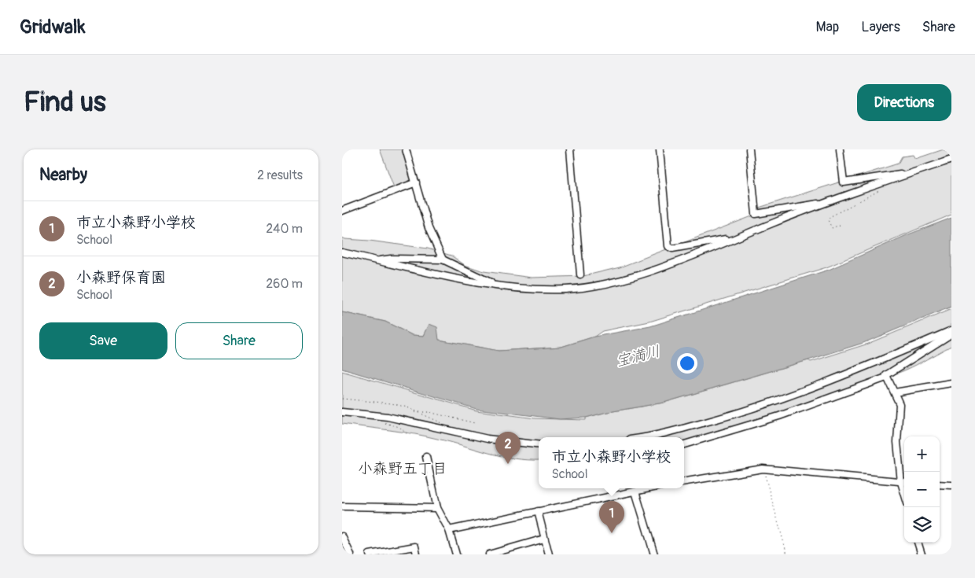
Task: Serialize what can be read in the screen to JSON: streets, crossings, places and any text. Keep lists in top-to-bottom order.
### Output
{
  "districts": ["小森野五丁目"],
  "water": ["宝満川"],
  "page": {
    "header": "Gridwalk",
    "nav": ["Map", "Layers", "Share"],
    "buttons": [
      "Directions",
      ["Save", "Share"]
    ],
    "title": "Find us",
    "heading": ["Nearby", "2 results"],
    "list": [
      {
        "mark": "1",
        "name": "市立小森野小学校",
        "note": "School",
        "value": "240 m"
      },
      {
        "mark": "2",
        "name": "小森野保育園",
        "note": "School",
        "value": "260 m"
      }
    ],
    "pins": ["2", "1"],
    "map_buttons": ["+", "−"],
    "popup": ["市立小森野小学校", "School"]
  }
}
